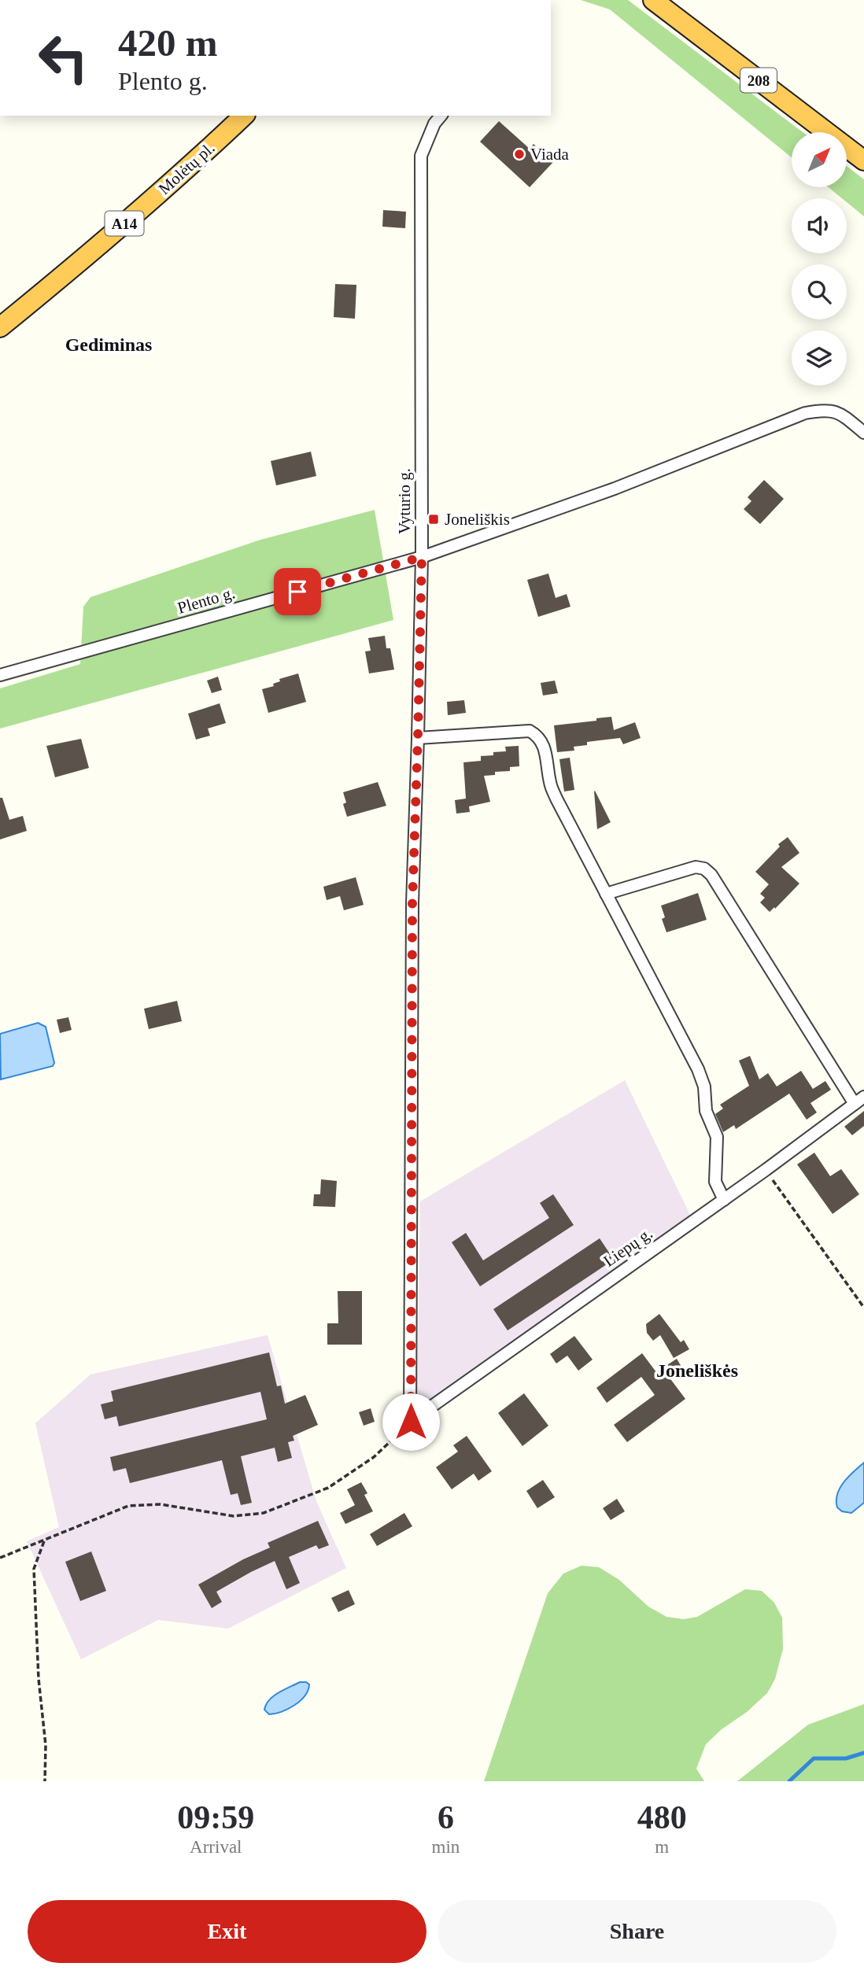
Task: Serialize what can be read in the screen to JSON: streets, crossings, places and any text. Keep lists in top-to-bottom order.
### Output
{
  "streets": {
    "highway": ["208", "Molėtų pl.", "A14"],
    "street": ["Vyturio g.", "Plento g.", "Liepų g."]
  },
  "crossings": [
    ["Vyturio g.", "Plento g."],
    ["Vyturio g.", "Liepų g."]
  ],
  "districts": ["Gediminas", "Joneliškės"],
  "places": {
    "other": ["Viada"],
    "transit": ["Joneliškis"]
  },
  "north": "top right",
  "page": {
    "turn": ["420 m", "Plento g."],
    "eta": [
      "09:59",
      "Arrival",
      "6",
      "min",
      "480",
      "m"
    ],
    "buttons": ["Exit", "Share"]
  }
}
